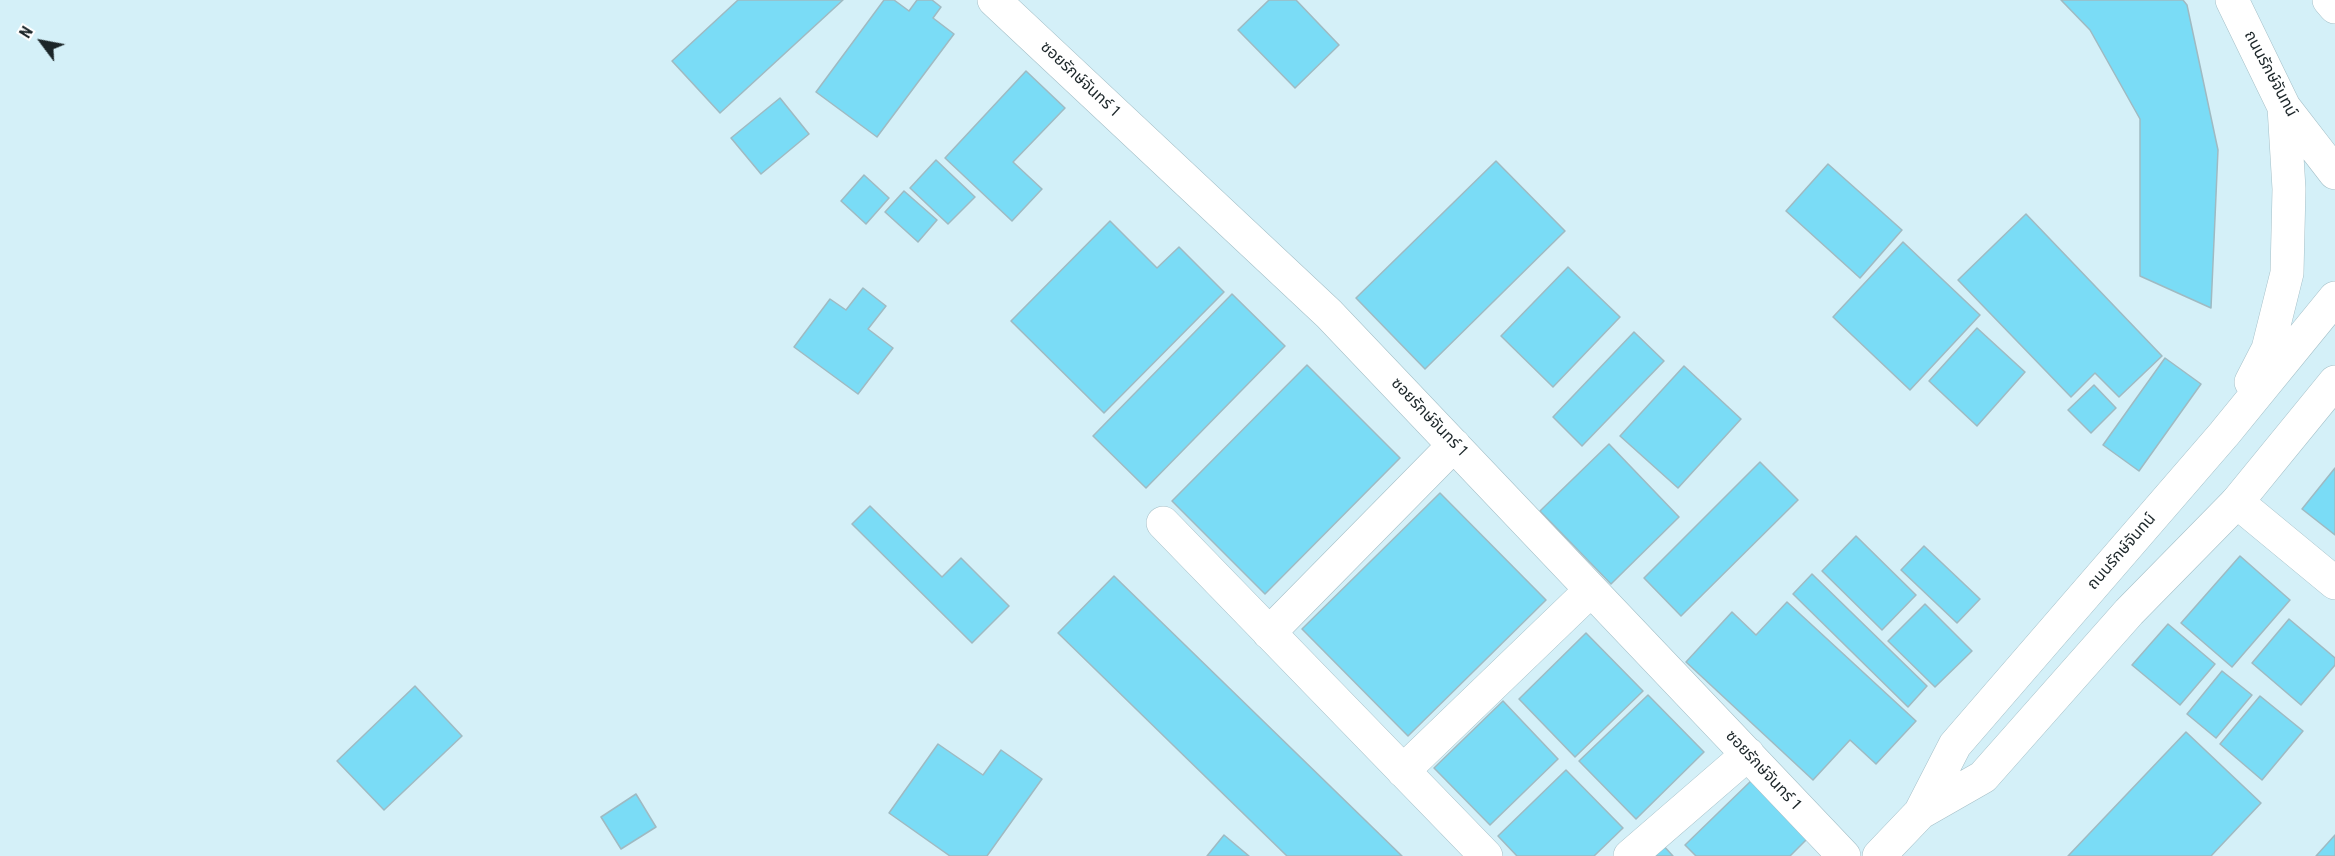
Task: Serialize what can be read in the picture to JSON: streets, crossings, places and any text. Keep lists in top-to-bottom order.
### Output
{
  "streets": {
    "street": ["ถนนรักษ์จันทน์", "ซอยรักษ์จันทร์ 1"]
  },
  "north": "top left"
}
